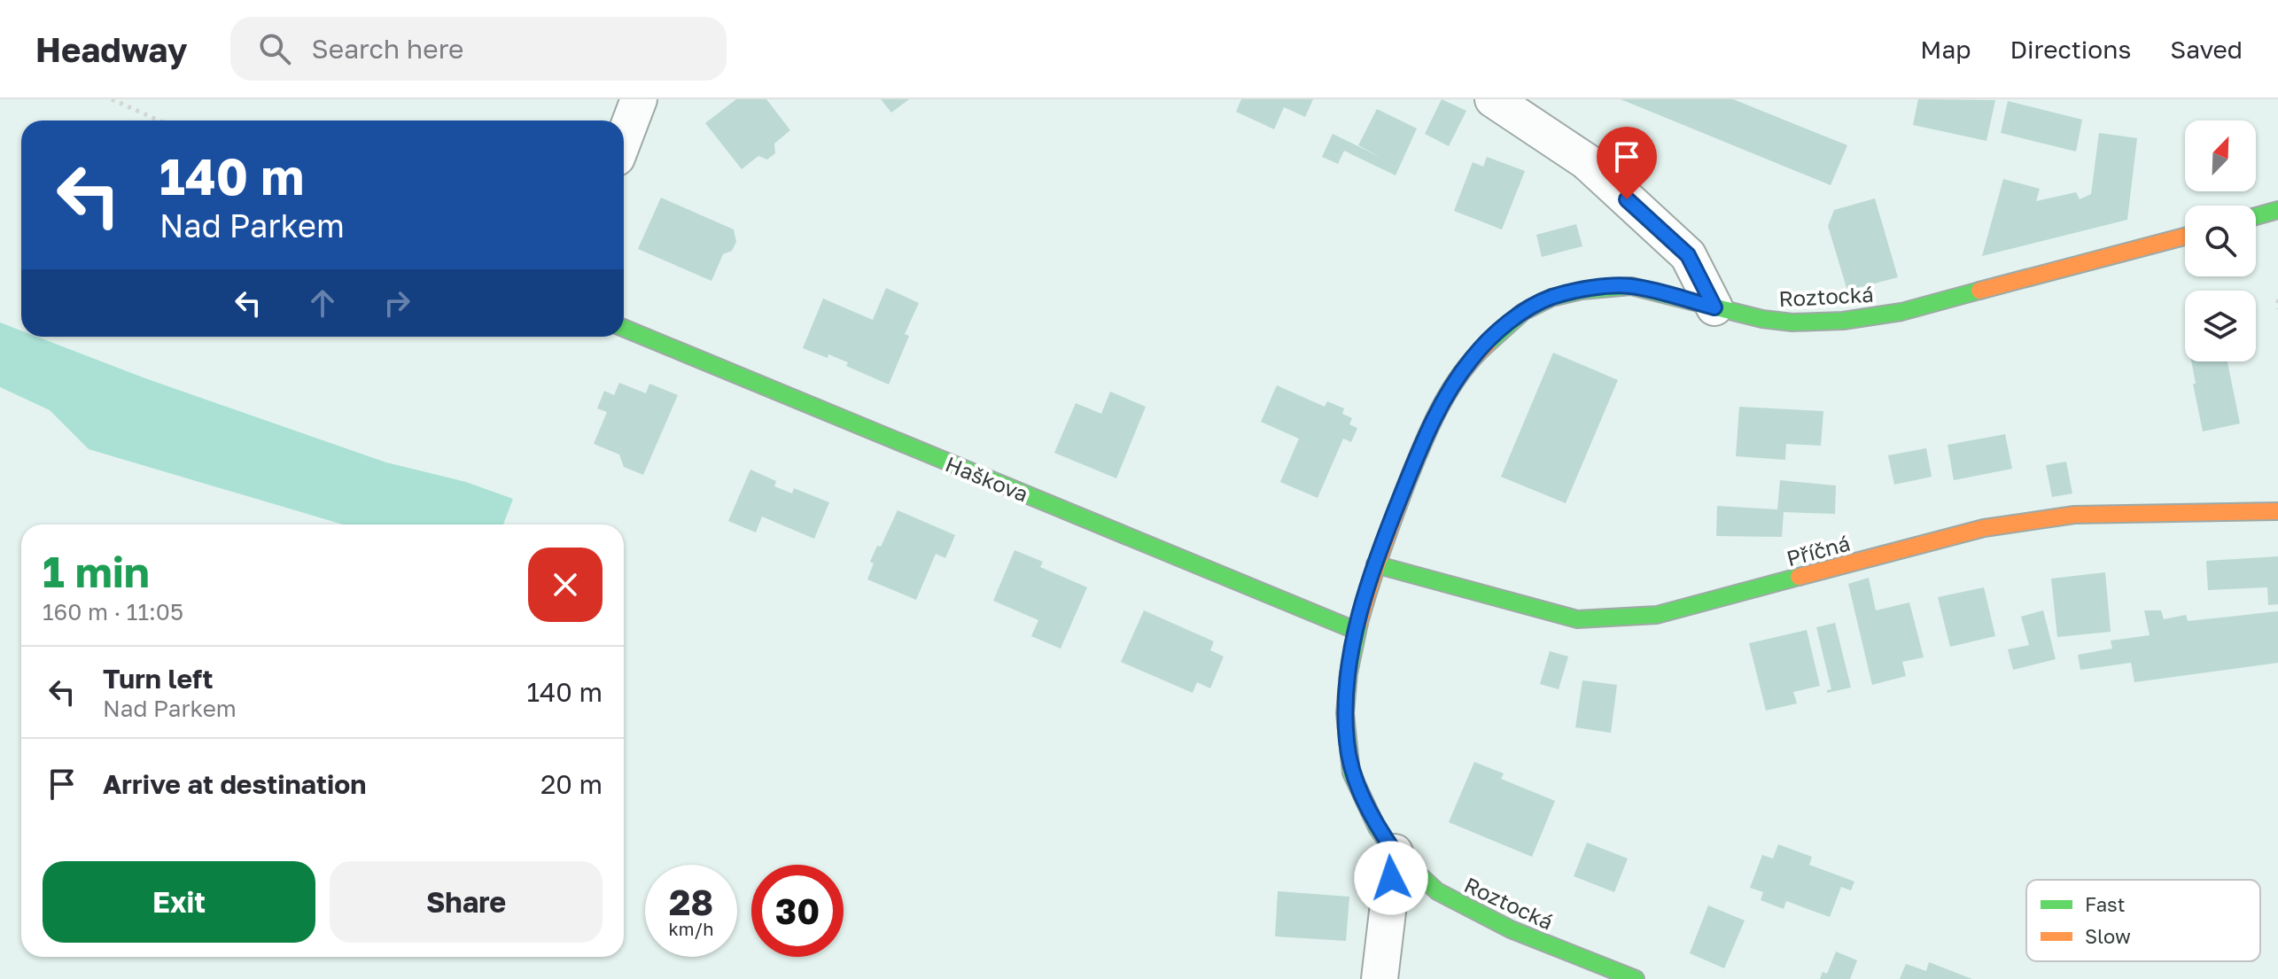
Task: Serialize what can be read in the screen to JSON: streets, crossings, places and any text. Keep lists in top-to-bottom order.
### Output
{
  "streets": {
    "street": ["Roztocká", "Haškova", "Příčná"]
  },
  "crossings": [
    ["Roztocká", "Haškova"],
    ["Roztocká", "Příčná"]
  ],
  "legend": ["Fast", "Slow"],
  "north": "top right",
  "page": {
    "header": "Headway",
    "search": "Search here",
    "nav": ["Map", "Directions", "Saved"],
    "turn": ["140 m", "Nad Parkem"],
    "heading": ["1 min", "160 m · 11:05"],
    "list": [
      {
        "name": "Turn left",
        "note": "Nad Parkem",
        "value": "140 m"
      },
      {
        "name": "Arrive at destination",
        "value": "20 m"
      }
    ],
    "buttons": ["Exit", "Share"],
    "speed": "28 km/h",
    "limit": "30"
  }
}
